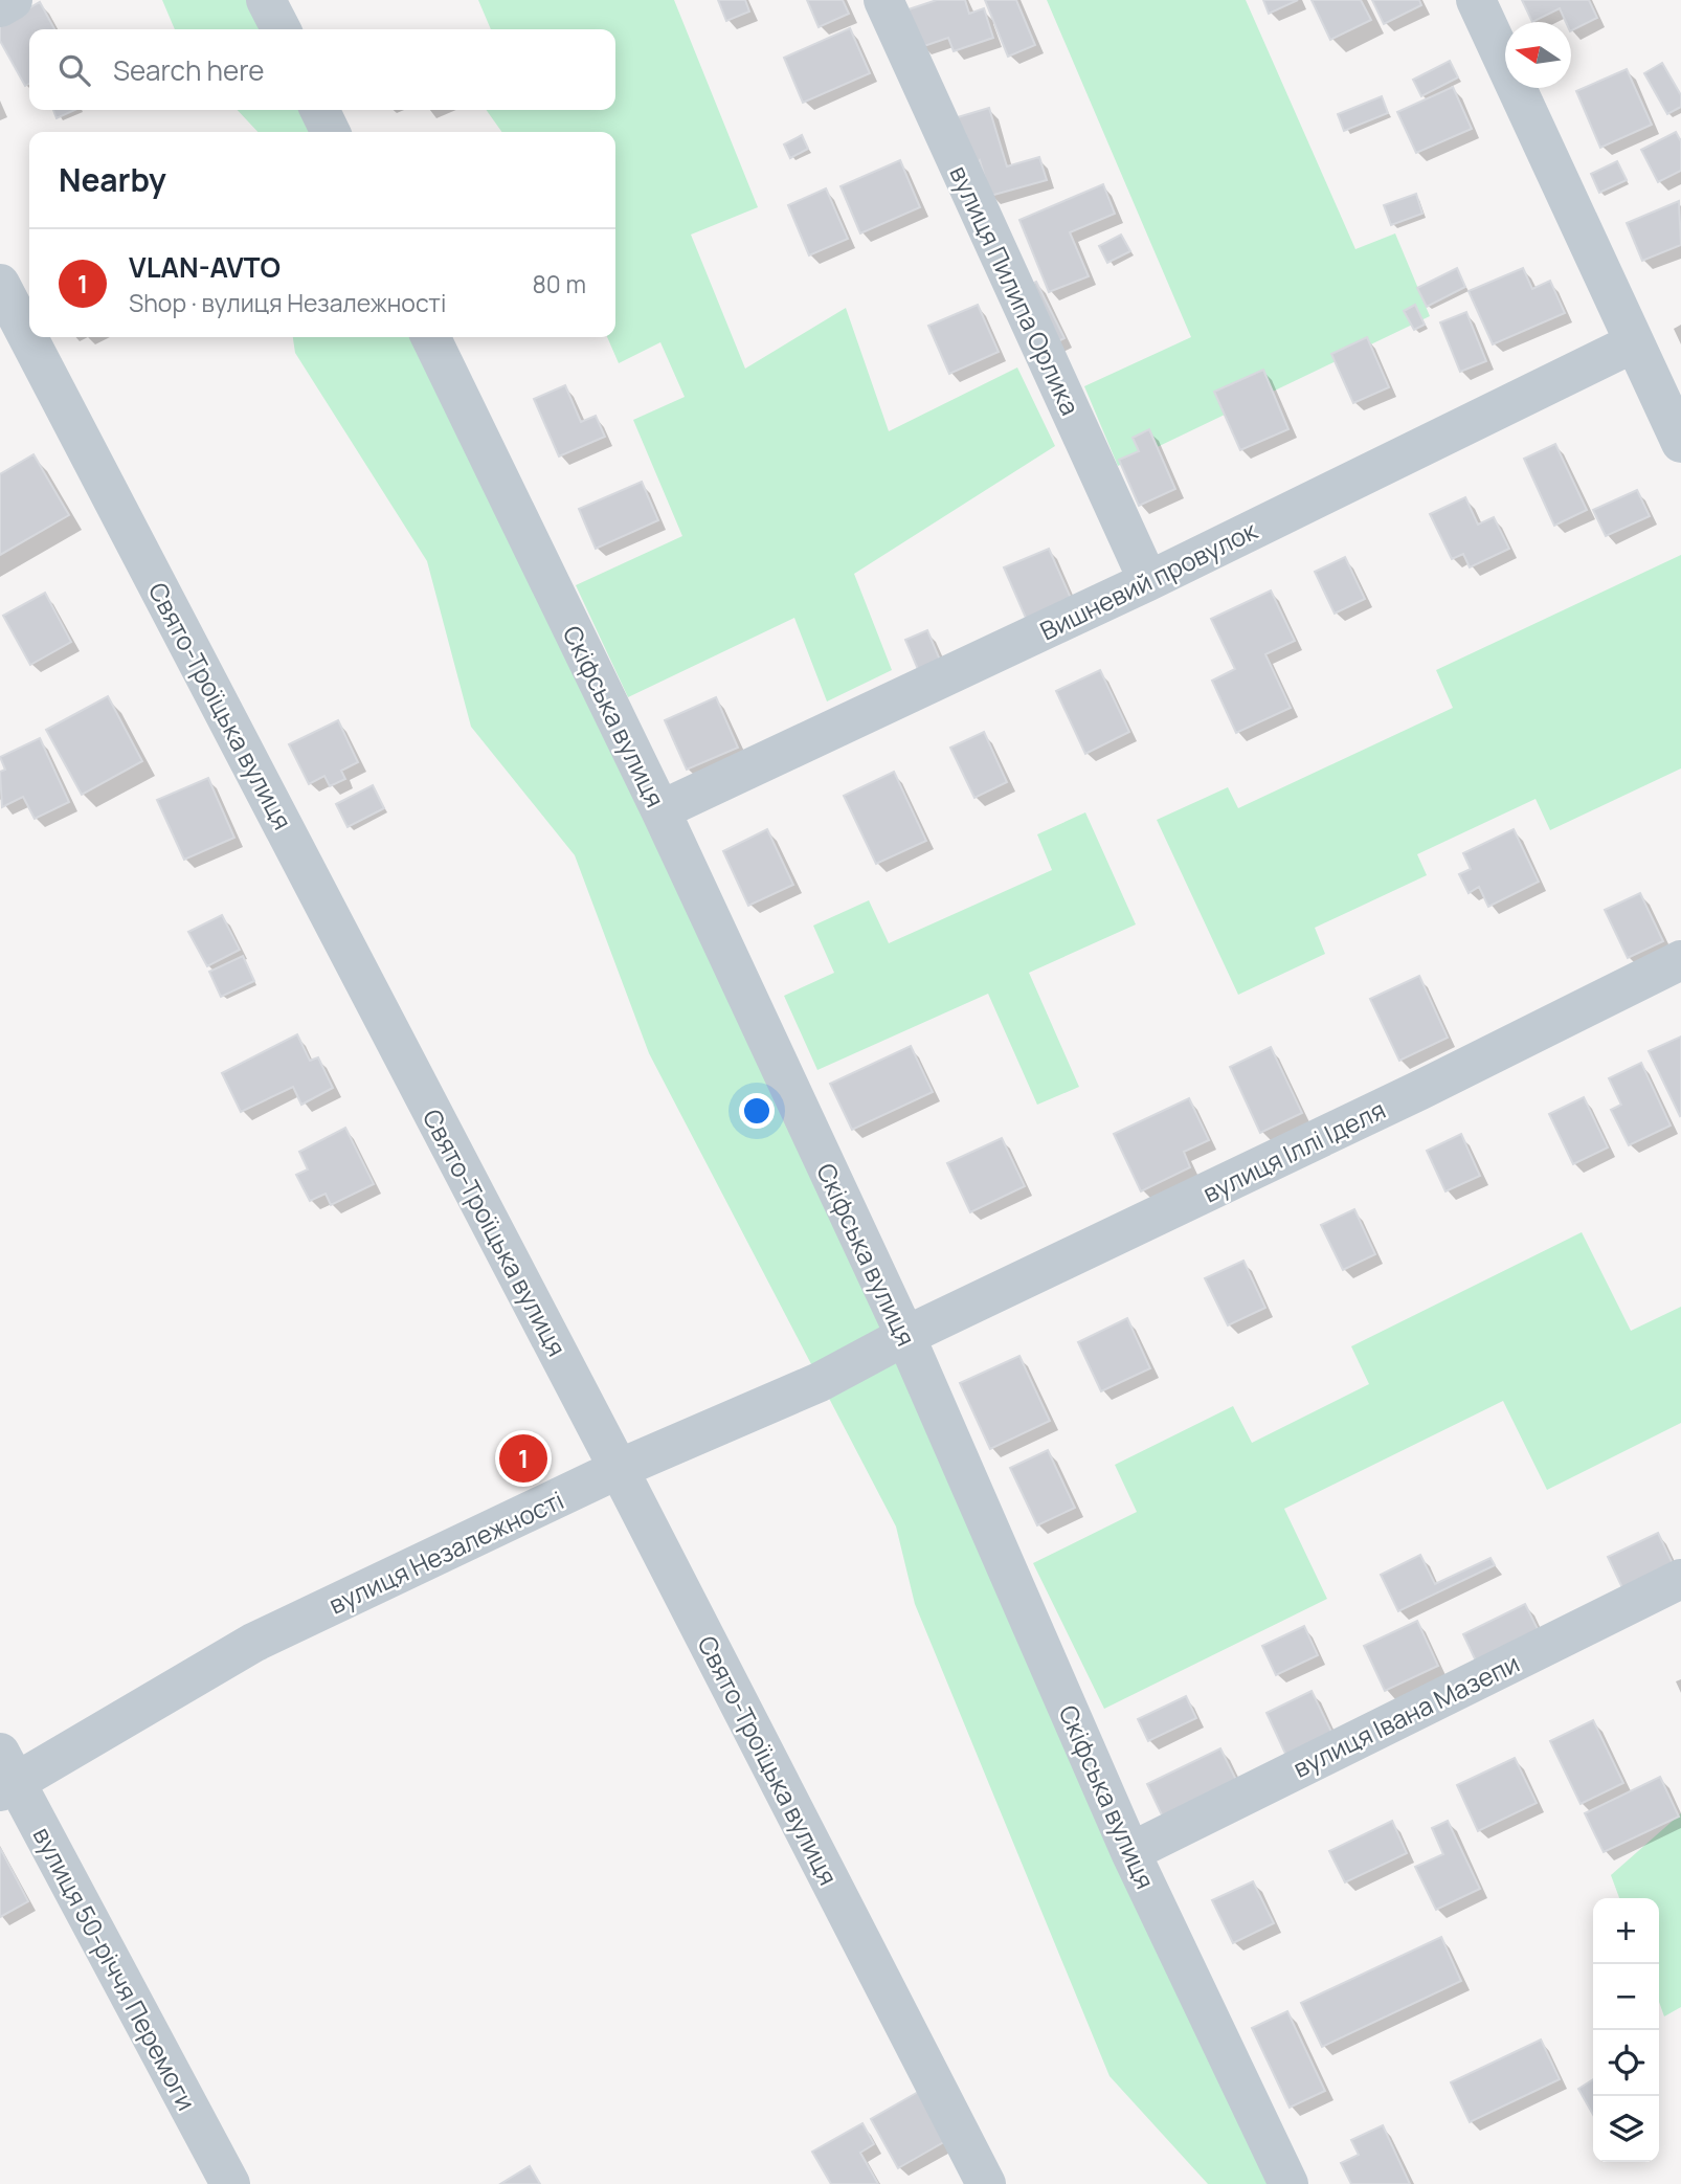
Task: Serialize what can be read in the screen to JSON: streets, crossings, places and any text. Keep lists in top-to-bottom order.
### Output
{
  "streets": {
    "street": [
      "вулиця Пилипа Орлика",
      "Вишневий провулок",
      "Свято-Троїцька вулиця",
      "Скіфська вулиця",
      "вулиця Іллі Іделя",
      "вулиця Незалежності",
      "вулиця Івана Мазепи",
      "вулиця 50-річчя Перемоги"
    ]
  },
  "crossings": [
    ["вулиця Пилипа Орлика", "Вишневий провулок"],
    ["Вишневий провулок", "Скіфська вулиця"],
    ["Свято-Троїцька вулиця", "вулиця Незалежності"],
    ["Скіфська вулиця", "вулиця Іллі Іделя"],
    ["Скіфська вулиця", "вулиця Незалежності"],
    ["Скіфська вулиця", "вулиця Івана Мазепи"],
    ["вулиця Іллі Іделя", "вулиця Незалежності"],
    ["вулиця Незалежності", "вулиця 50-річчя Перемоги"]
  ],
  "north": "left",
  "page": {
    "search": "Search here",
    "heading": "Nearby",
    "list": [
      {
        "mark": "1",
        "name": "VLAN-AVTO",
        "note": "Shop · вулиця Незалежності",
        "value": "80 m"
      }
    ],
    "pins": "1",
    "map_buttons": ["+", "−"]
  }
}
